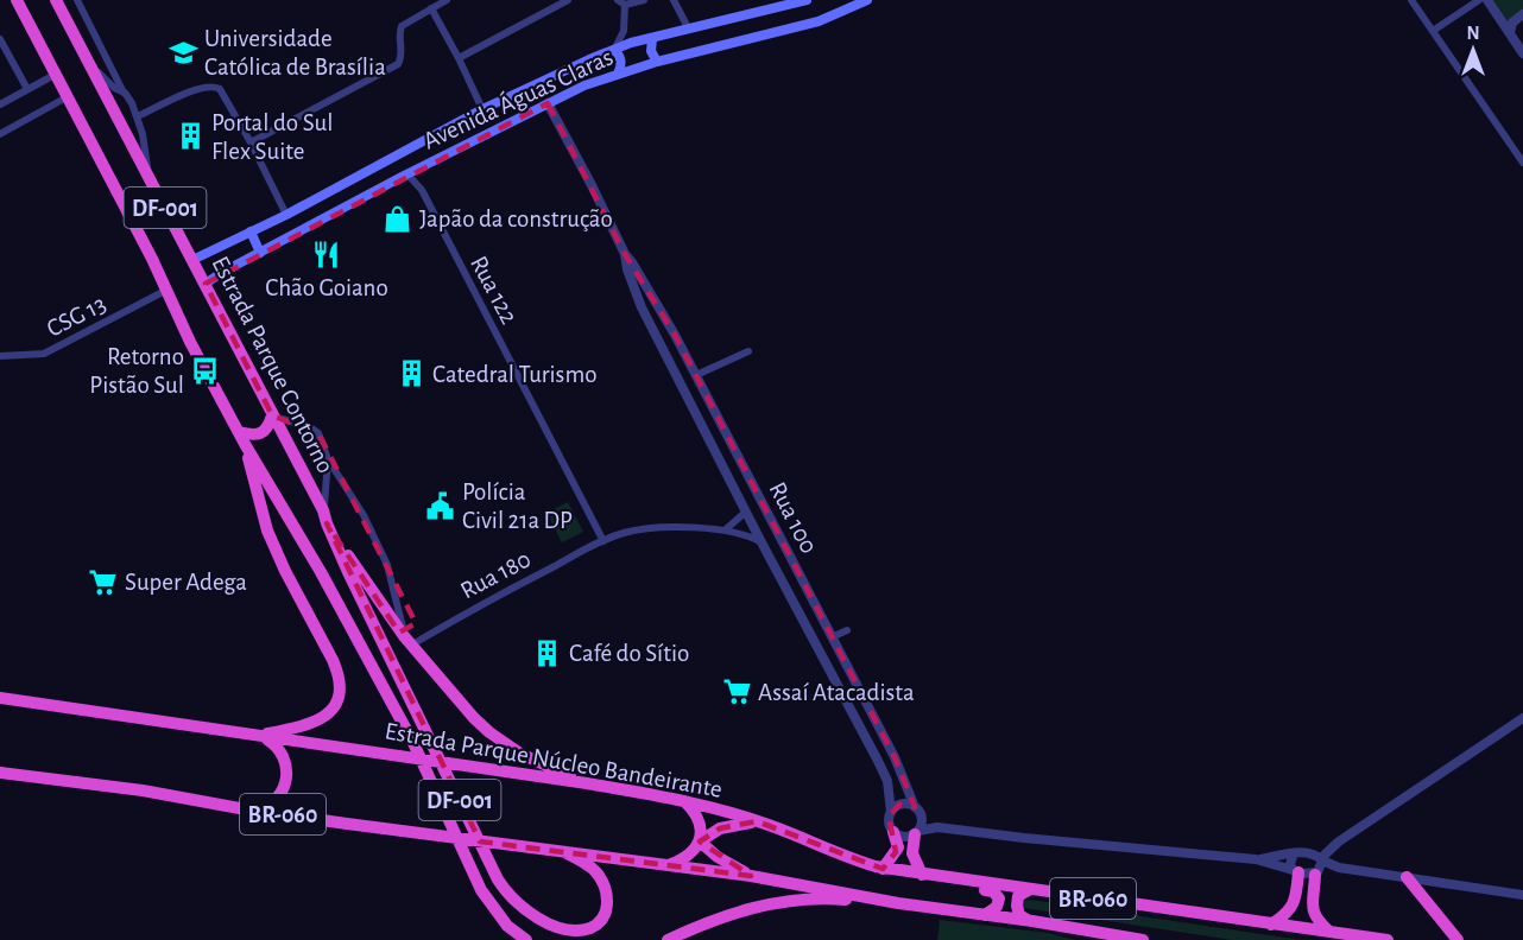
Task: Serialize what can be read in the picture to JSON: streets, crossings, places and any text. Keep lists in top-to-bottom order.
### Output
{
  "streets": {
    "highway": [
      "DF-001",
      "Estrada Parque Contorno",
      "Estrada Parque Núcleo Bandeirante",
      "BR-060"
    ],
    "main road": ["Avenida Águas Claras"],
    "street": [
      "Rua 122",
      "CSG 13",
      "Rua 100",
      "Rua 180"
    ]
  },
  "crossings": [
    ["Avenida Águas Claras", "Rua 122"],
    ["Avenida Águas Claras", "Estrada Parque Contorno"],
    ["Avenida Águas Claras", "Rua 100"],
    ["DF-001", "CSG 13"],
    ["DF-001", "Estrada Parque Contorno"],
    ["DF-001", "BR-060"],
    ["Rua 122", "Rua 180"],
    ["Rua 100", "Rua 180"]
  ],
  "places": {
    "school or university": ["Universidade Católica de Brasília"],
    "building": ["Portal do Sul Flex Suite", "Catedral Turismo", "Café do Sítio"],
    "shop": ["Japão da construção"],
    "restaurant": ["Chão Goiano"],
    "bus stop": ["Retorno Pistão Sul"],
    "public building": ["Polícia Civil 21a DP"],
    "supermarket": ["Super Adega", "Assaí Atacadista"]
  },
  "north": "top"
}
